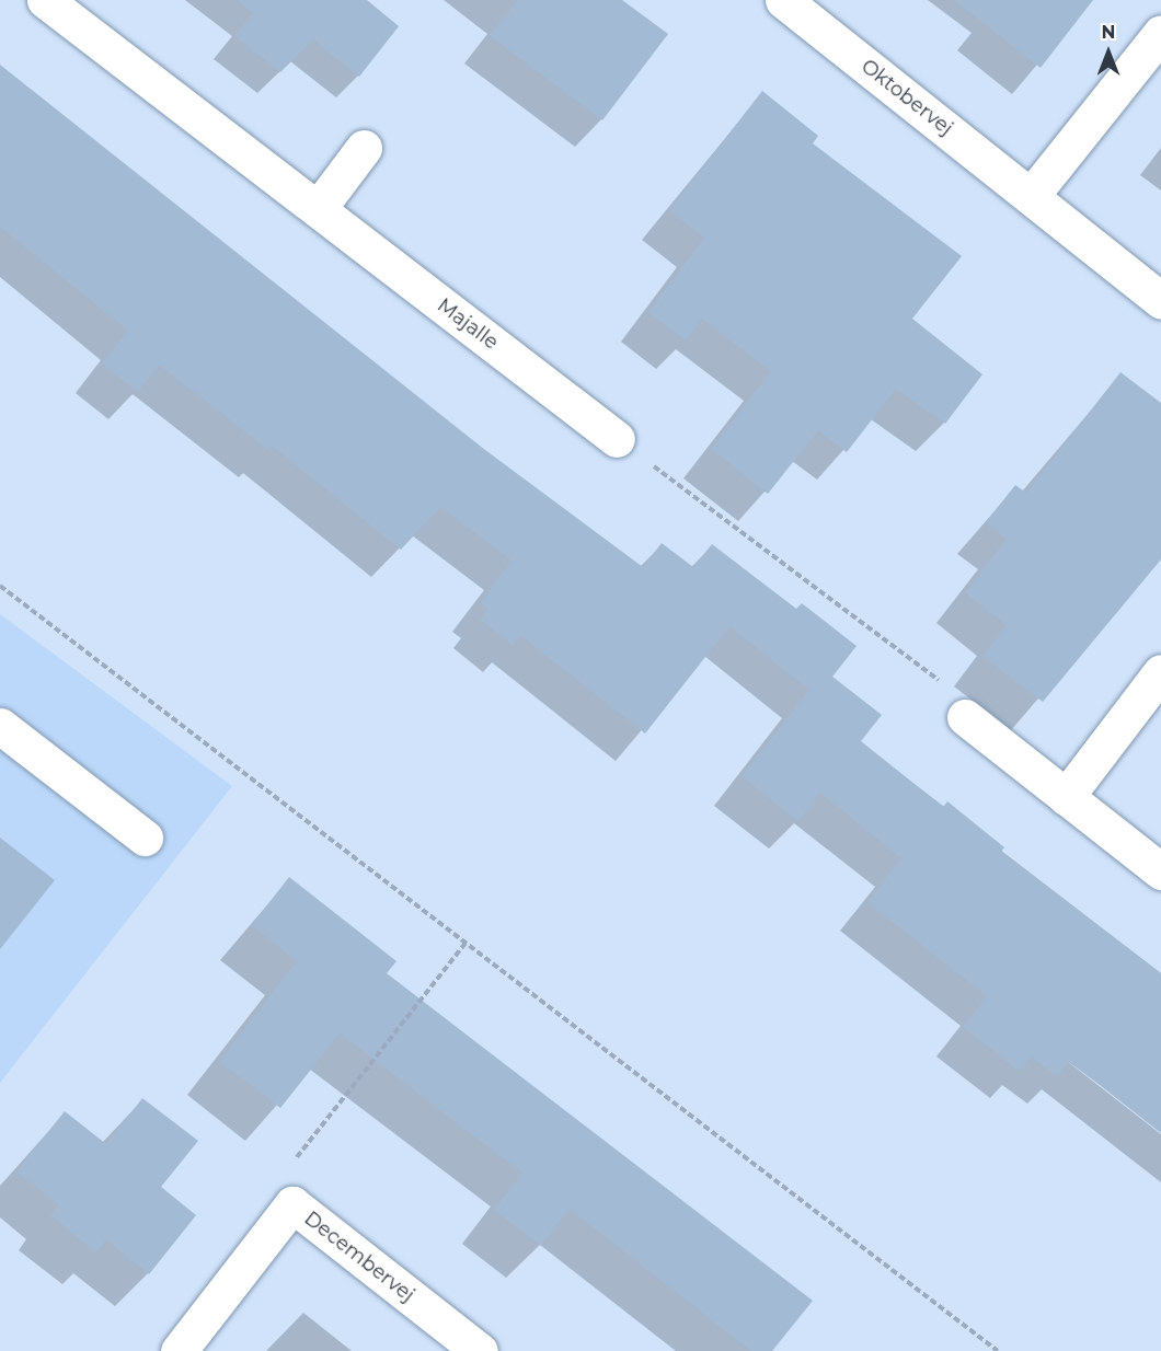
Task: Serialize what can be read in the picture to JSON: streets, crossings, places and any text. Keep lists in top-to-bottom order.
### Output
{
  "streets": {
    "street": ["Oktobervej", "Majalle", "Decembervej"]
  },
  "north": "top"
}
